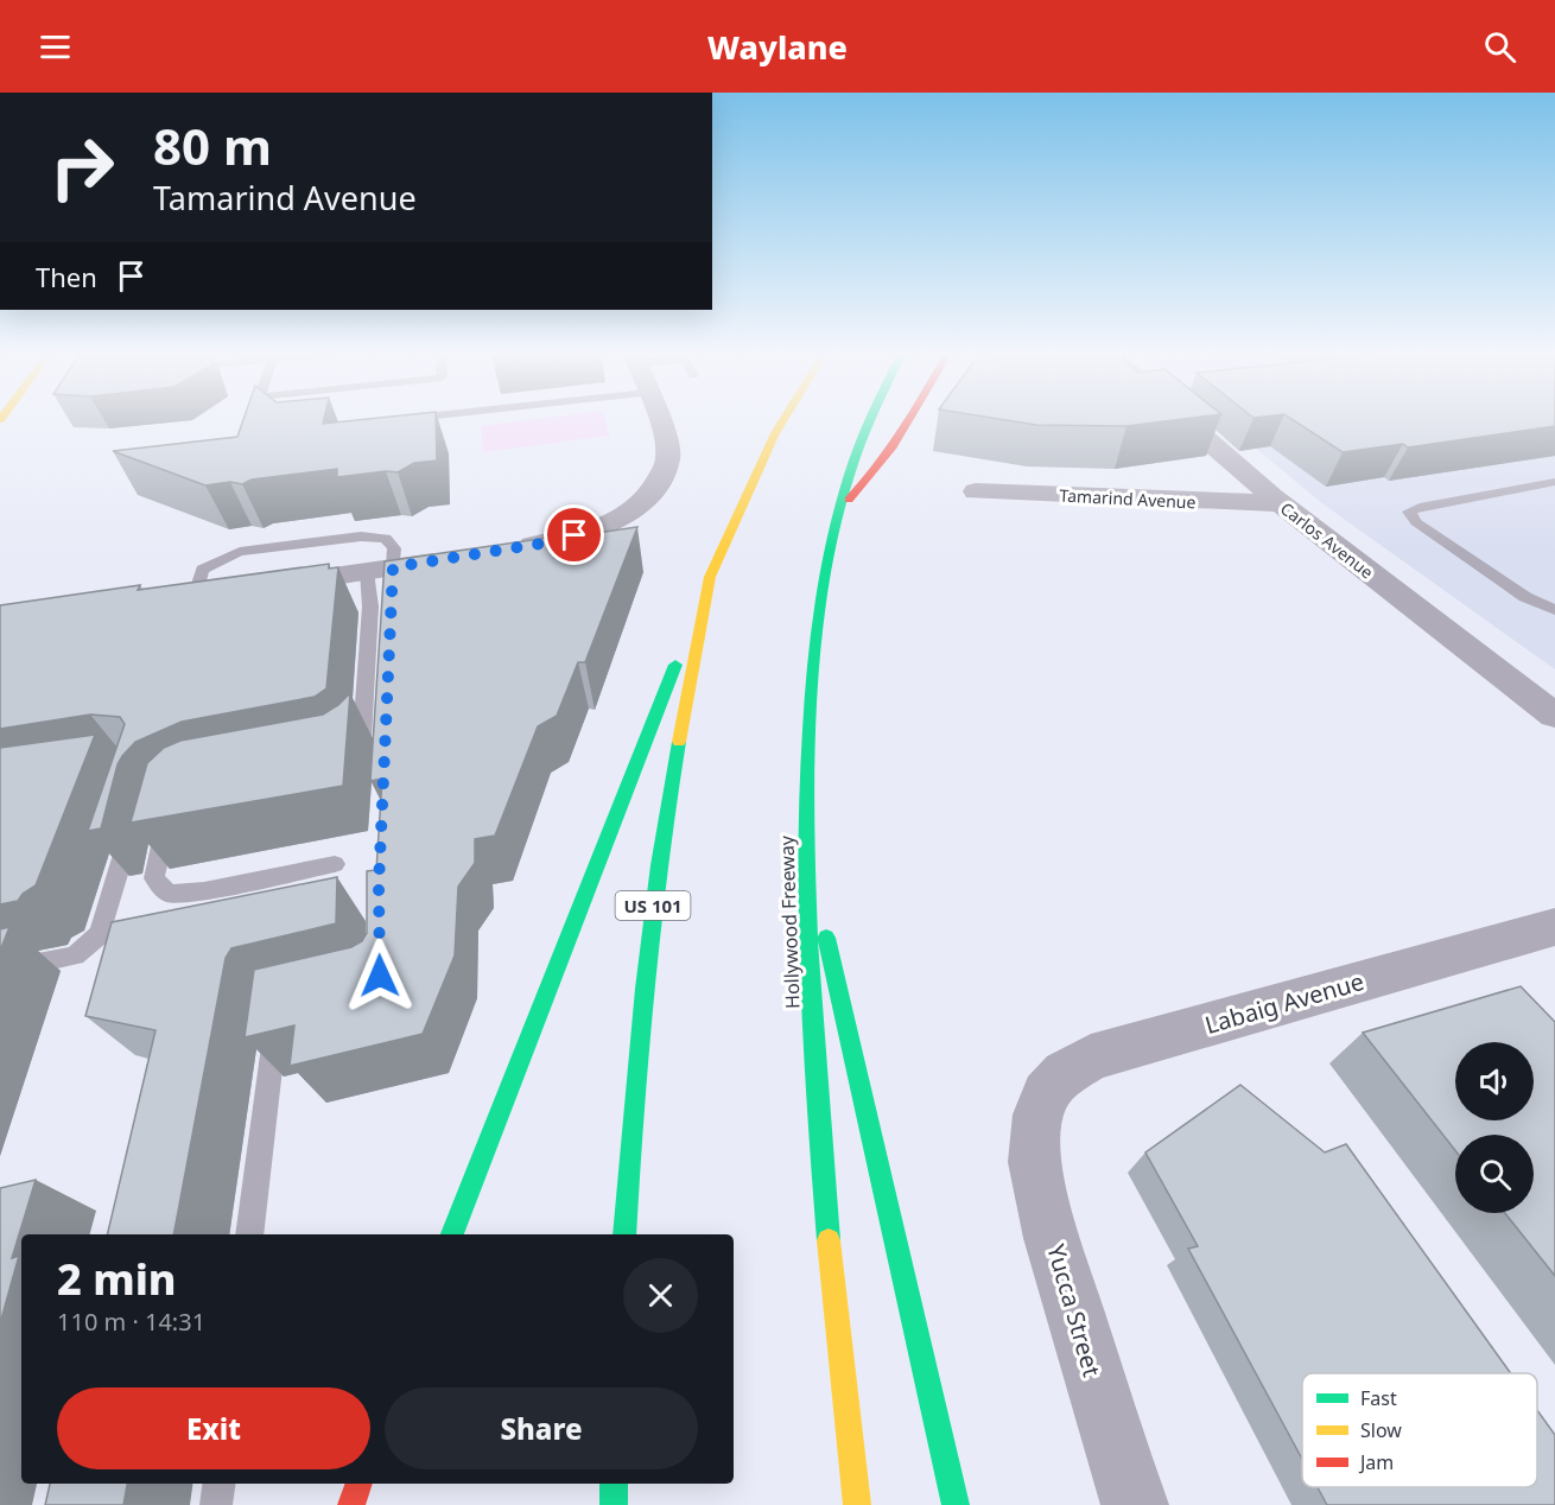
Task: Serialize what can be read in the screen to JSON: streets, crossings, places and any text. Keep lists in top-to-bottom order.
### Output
{
  "streets": {
    "main road": ["US 101", "Hollywood Freeway"],
    "street": [
      "Tamarind Avenue",
      "Carlos Avenue",
      "Labaig Avenue",
      "Yucca Street"
    ]
  },
  "crossings": [
    ["Tamarind Avenue", "Carlos Avenue"],
    ["Labaig Avenue", "Yucca Street"]
  ],
  "legend": ["Fast", "Slow", "Jam"],
  "page": {
    "header": "Waylane",
    "turn": ["80 m", "Tamarind Avenue"],
    "then": "Then",
    "heading": ["2 min", "110 m · 14:31"],
    "buttons": ["Exit", "Share"]
  }
}
